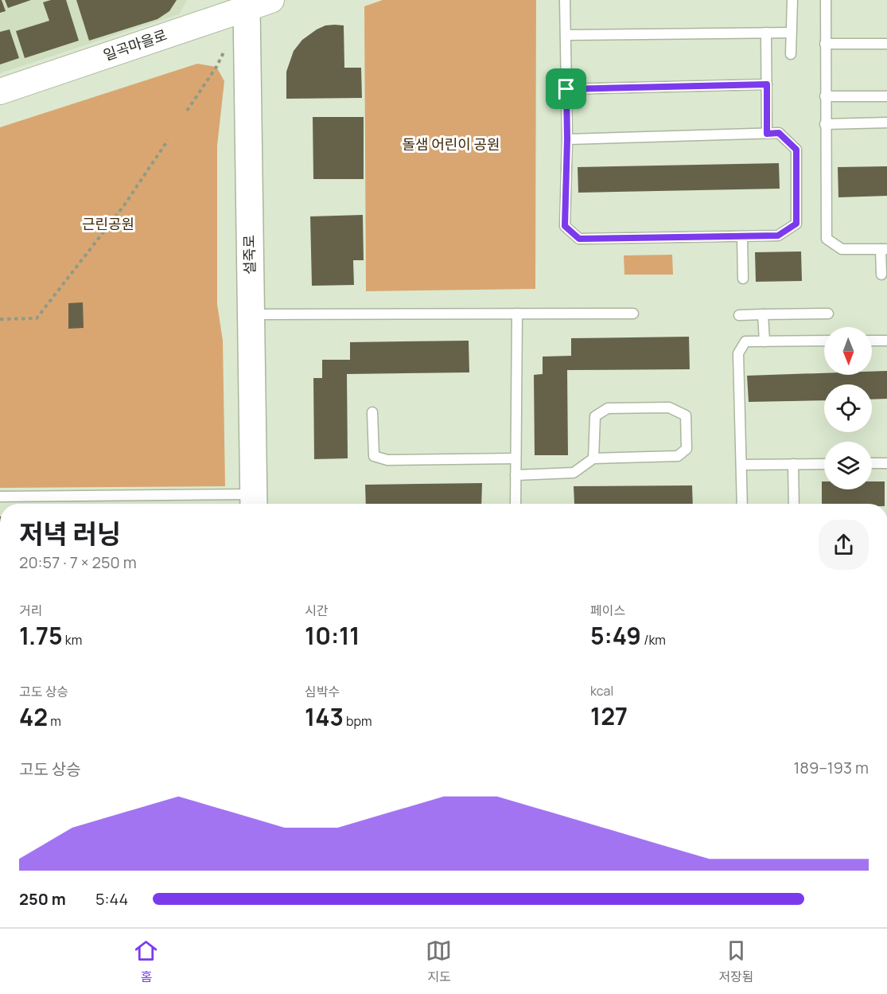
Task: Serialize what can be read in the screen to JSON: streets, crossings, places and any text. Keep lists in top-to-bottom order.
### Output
{
  "streets": {
    "main road": ["설죽로"],
    "street": ["일곡마을로"]
  },
  "crossings": [
    ["일곡마을로", "설죽로"]
  ],
  "parks": ["돌샘 어린이 공원", "근린공원"],
  "north": "bottom",
  "page": {
    "heading": ["저녁 러닝", "20:57 · 7 × 250 m"],
    "stats": [
      ["거리", "1.75 km"],
      ["시간", "10:11"],
      ["페이스", "5:49 /km"],
      ["고도 상승", "42 m"],
      ["심박수", "143 bpm"],
      ["kcal", "127"]
    ],
    "chart": ["고도 상승", "189–193 m"],
    "list": [
      {
        "name": "250 m",
        "note": "5:44"
      }
    ],
    "tabs": ["홈", "지도", "저장됨"]
  }
}
